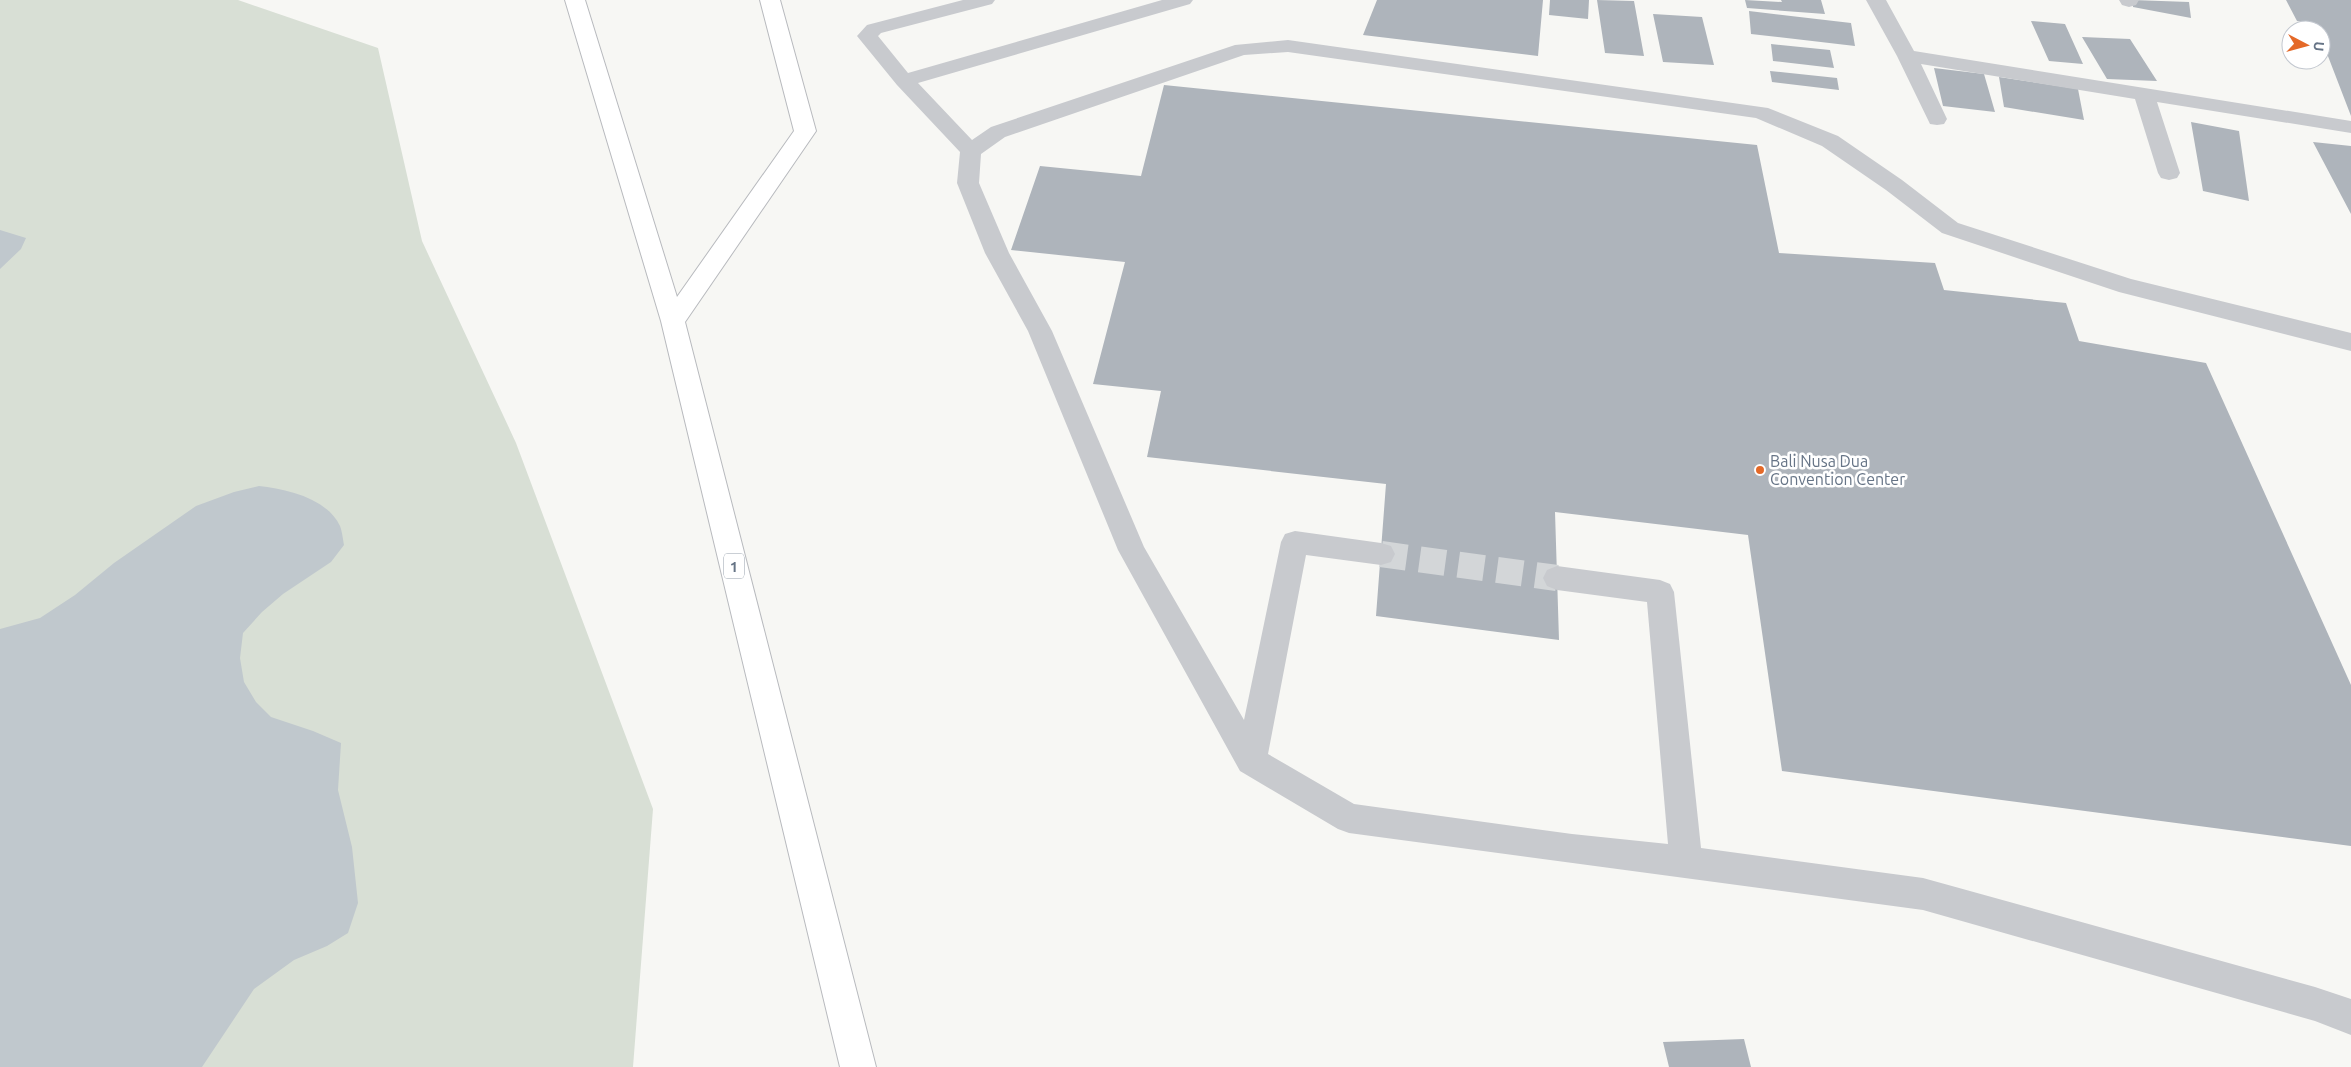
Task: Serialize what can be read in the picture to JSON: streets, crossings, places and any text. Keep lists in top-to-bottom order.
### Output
{
  "streets": {
    "highway": ["1"]
  },
  "places": ["Bali Nusa Dua Convention Center"],
  "north": "right"
}
